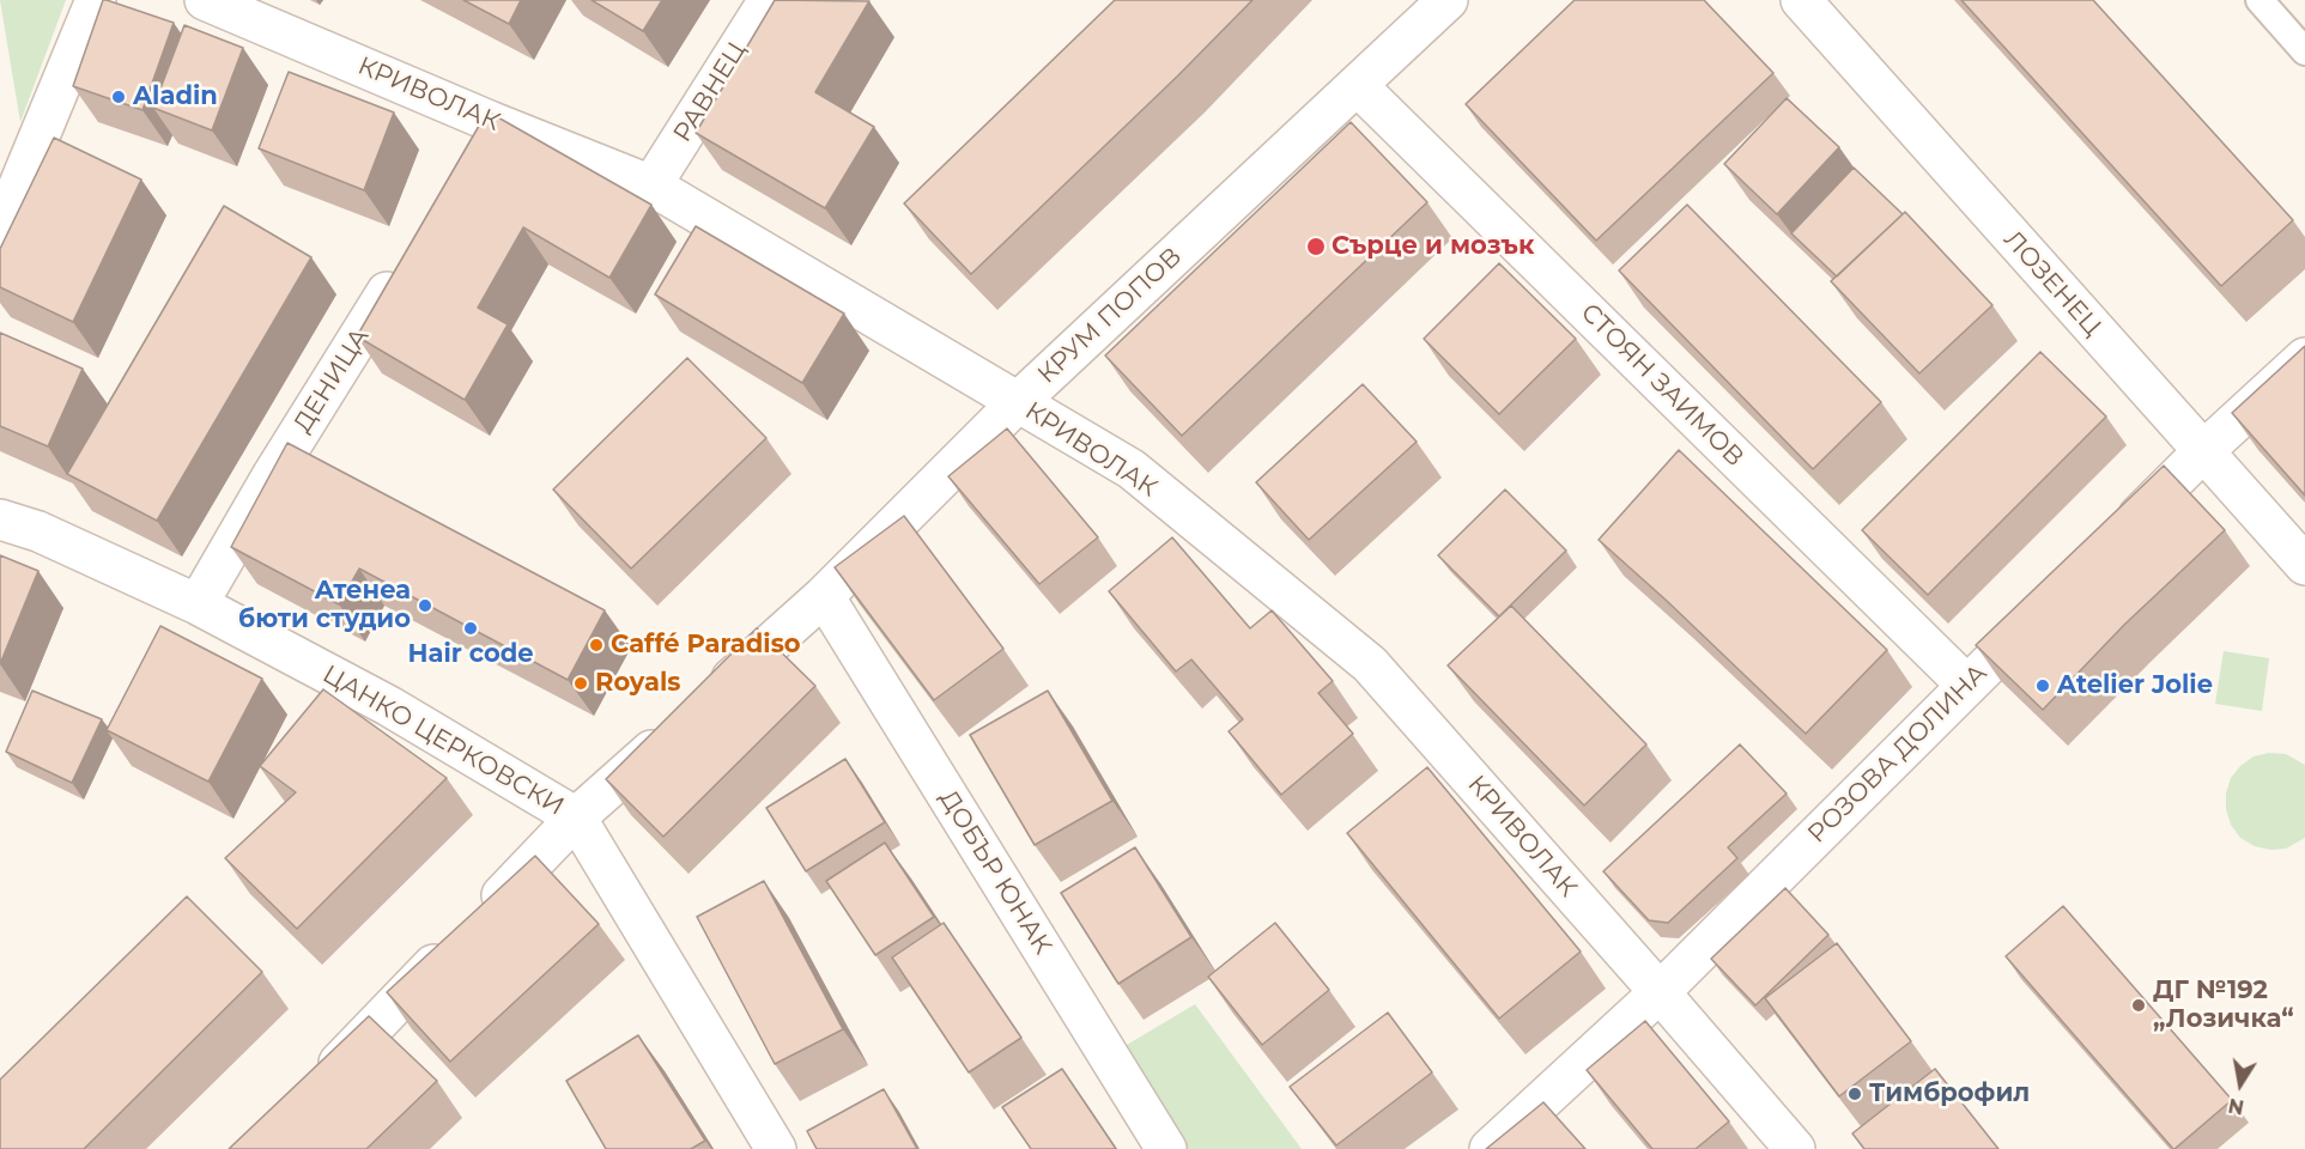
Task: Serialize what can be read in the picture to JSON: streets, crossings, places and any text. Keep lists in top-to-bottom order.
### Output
{
  "streets": {
    "street": [
      "РАВНЕЦ",
      "КРИВОЛАК",
      "ЛОЗЕНЕЦ",
      "КРУМ ПОПОВ",
      "ДЕНИЦА",
      "СТОЯН ЗАИМОВ",
      "ЦАНКО ЦЕРКОВСКИ",
      "РОЗОВА ДОЛИНА",
      "ДОБЪР ЮНАК"
    ]
  },
  "crossings": [
    ["РАВНЕЦ", "КРИВОЛАК"],
    ["КРИВОЛАК", "КРУМ ПОПОВ"],
    ["КРИВОЛАК", "РОЗОВА ДОЛИНА"],
    ["КРУМ ПОПОВ", "СТОЯН ЗАИМОВ"],
    ["КРУМ ПОПОВ", "ДОБЪР ЮНАК"],
    ["ДЕНИЦА", "ЦАНКО ЦЕРКОВСКИ"],
    ["СТОЯН ЗАИМОВ", "РОЗОВА ДОЛИНА"]
  ],
  "places": [
    "Aladin",
    "Сърце и мозък",
    "Атенеа бюти студио",
    "Hair code",
    "Caffé Paradiso",
    "Royals",
    "Atelier Jolie",
    "ДГ №192 „Лозичка“",
    "Тимброфил"
  ],
  "north": "bottom"
}
